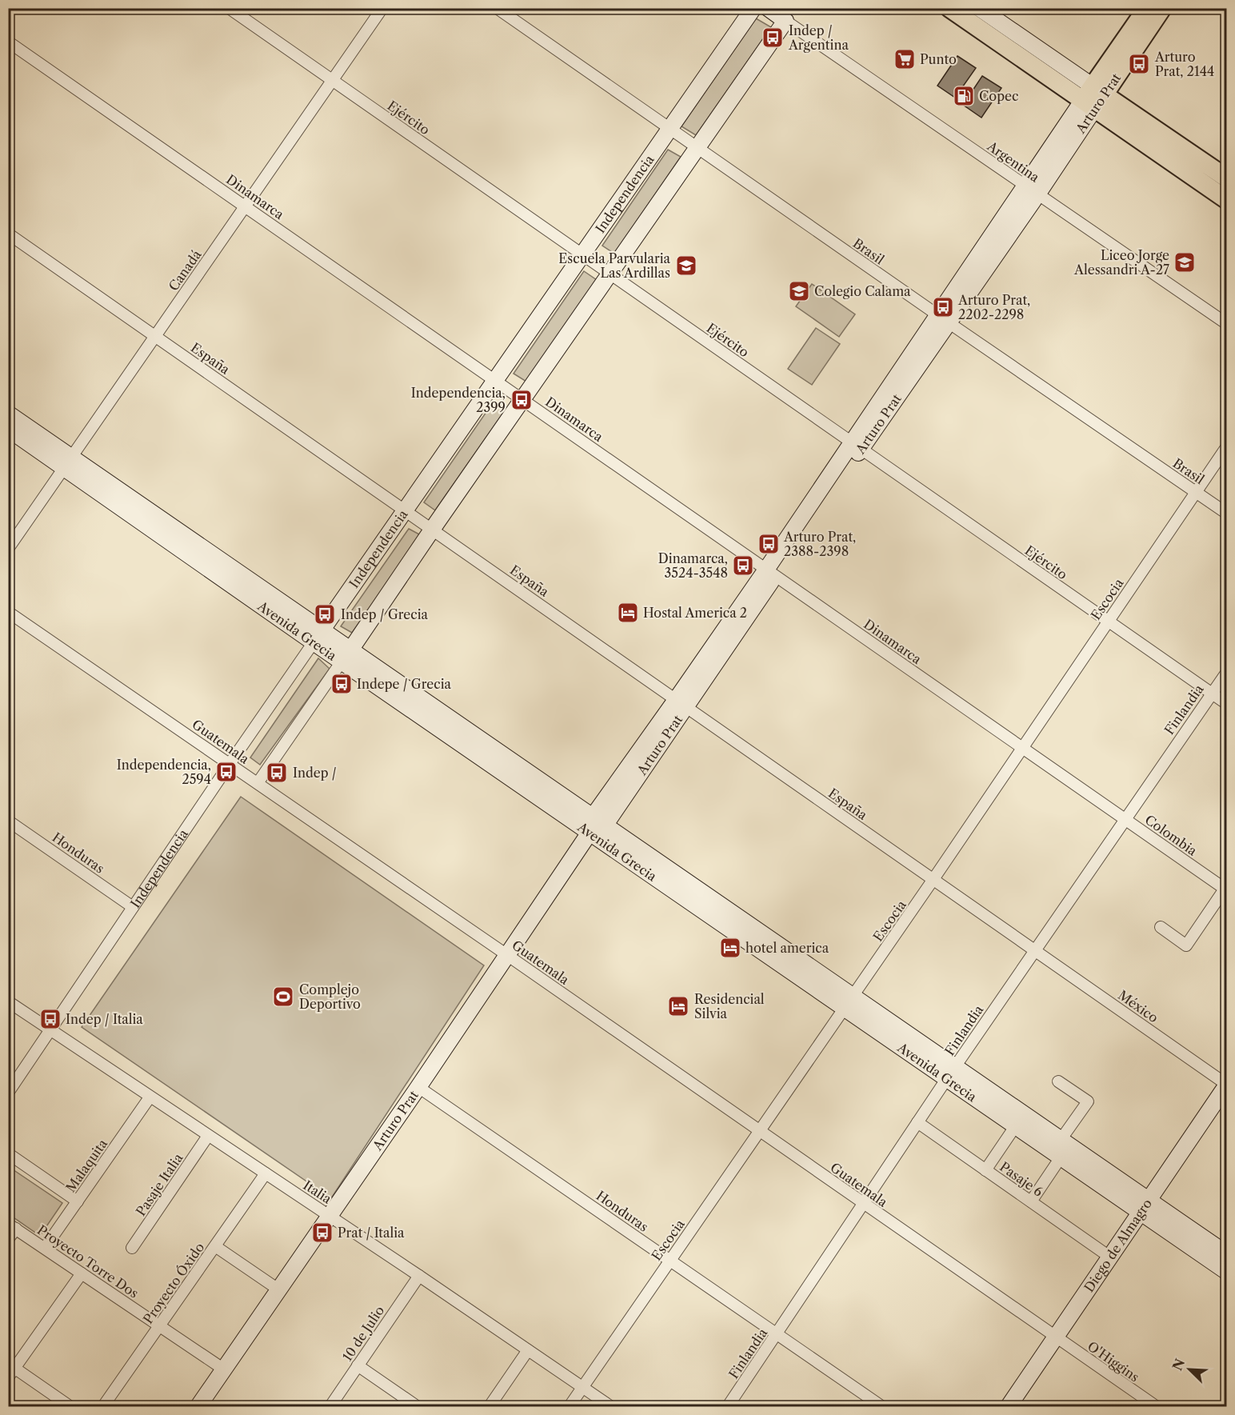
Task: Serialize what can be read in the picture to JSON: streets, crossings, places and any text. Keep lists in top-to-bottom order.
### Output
{
  "streets": {
    "main road": [
      "Arturo Prat",
      "Independencia",
      "Avenida Grecia",
      "Diego de Almagro"
    ],
    "street": [
      "Ejército",
      "Argentina",
      "Dinamarca",
      "Brasil",
      "Canadá",
      "España",
      "Escocia",
      "Finlandia",
      "Guatemala",
      "Colombia",
      "Honduras",
      "México",
      "Malaquita",
      "Pasaje 6",
      "Pasaje Italia",
      "Italia",
      "Proyecto Torre Dos",
      "Proyecto Óxido",
      "10 de Julio",
      "O'Higgins"
    ]
  },
  "crossings": [
    ["Arturo Prat", "Ejército"],
    ["Arturo Prat", "Argentina"],
    ["Arturo Prat", "Dinamarca"],
    ["Arturo Prat", "Brasil"],
    ["Arturo Prat", "España"],
    ["Arturo Prat", "Avenida Grecia"],
    ["Arturo Prat", "Guatemala"],
    ["Arturo Prat", "Honduras"],
    ["Arturo Prat", "Italia"],
    ["Arturo Prat", "Proyecto Torre Dos"],
    ["Ejército", "Independencia"],
    ["Ejército", "Canadá"],
    ["Ejército", "Escocia"],
    ["Ejército", "Finlandia"],
    ["Independencia", "Dinamarca"],
    ["Independencia", "Brasil"],
    ["Independencia", "España"],
    ["Independencia", "Avenida Grecia"],
    ["Independencia", "Guatemala"],
    ["Independencia", "Honduras"],
    ["Independencia", "Italia"],
    ["Dinamarca", "Canadá"],
    ["Dinamarca", "Escocia"],
    ["Dinamarca", "Finlandia"],
    ["Dinamarca", "Colombia"],
    ["Brasil", "Escocia"],
    ["Canadá", "España"],
    ["Canadá", "Avenida Grecia"],
    ["España", "Escocia"],
    ["España", "Finlandia"],
    ["España", "México"],
    ["Escocia", "Avenida Grecia"],
    ["Escocia", "Guatemala"],
    ["Escocia", "Honduras"],
    ["Escocia", "Italia"],
    ["Avenida Grecia", "Finlandia"],
    ["Avenida Grecia", "Diego de Almagro"],
    ["Finlandia", "Guatemala"],
    ["Finlandia", "Colombia"],
    ["Finlandia", "Honduras"],
    ["Finlandia", "México"],
    ["Finlandia", "Pasaje 6"],
    ["Guatemala", "Diego de Almagro"],
    ["Guatemala", "O'Higgins"],
    ["México", "Diego de Almagro"],
    ["Malaquita", "Italia"],
    ["Malaquita", "Proyecto Torre Dos"],
    ["Pasaje 6", "Diego de Almagro"],
    ["Pasaje Italia", "Italia"],
    ["Italia", "Proyecto Óxido"],
    ["Italia", "10 de Julio"],
    ["Diego de Almagro", "O'Higgins"],
    ["Proyecto Torre Dos", "Proyecto Óxido"]
  ],
  "places": {
    "bus stop": [
      "Indep / Argentina",
      "Arturo Prat, 2144",
      "Arturo Prat, 2202-2298",
      "Independencia, 2399",
      "Arturo Prat, 2388-2398",
      "Dinamarca, 3524-3548",
      "Indep / Grecia",
      "Indepe / Grecia",
      "Independencia, 2594",
      "Indep /",
      "Indep / Italia",
      "Prat / Italia"
    ],
    "supermarket": ["Punto"],
    "fuel station": ["Copec"],
    "school or university": ["Liceo Jorge Alessandri A-27", "Escuela Parvularia Las Ardillas", "Colegio Calama"],
    "hotel": ["Hostal America 2", "hotel america", "Residencial Silvia"],
    "sports": ["Complejo Deportivo"]
  },
  "north": "top left"
}
